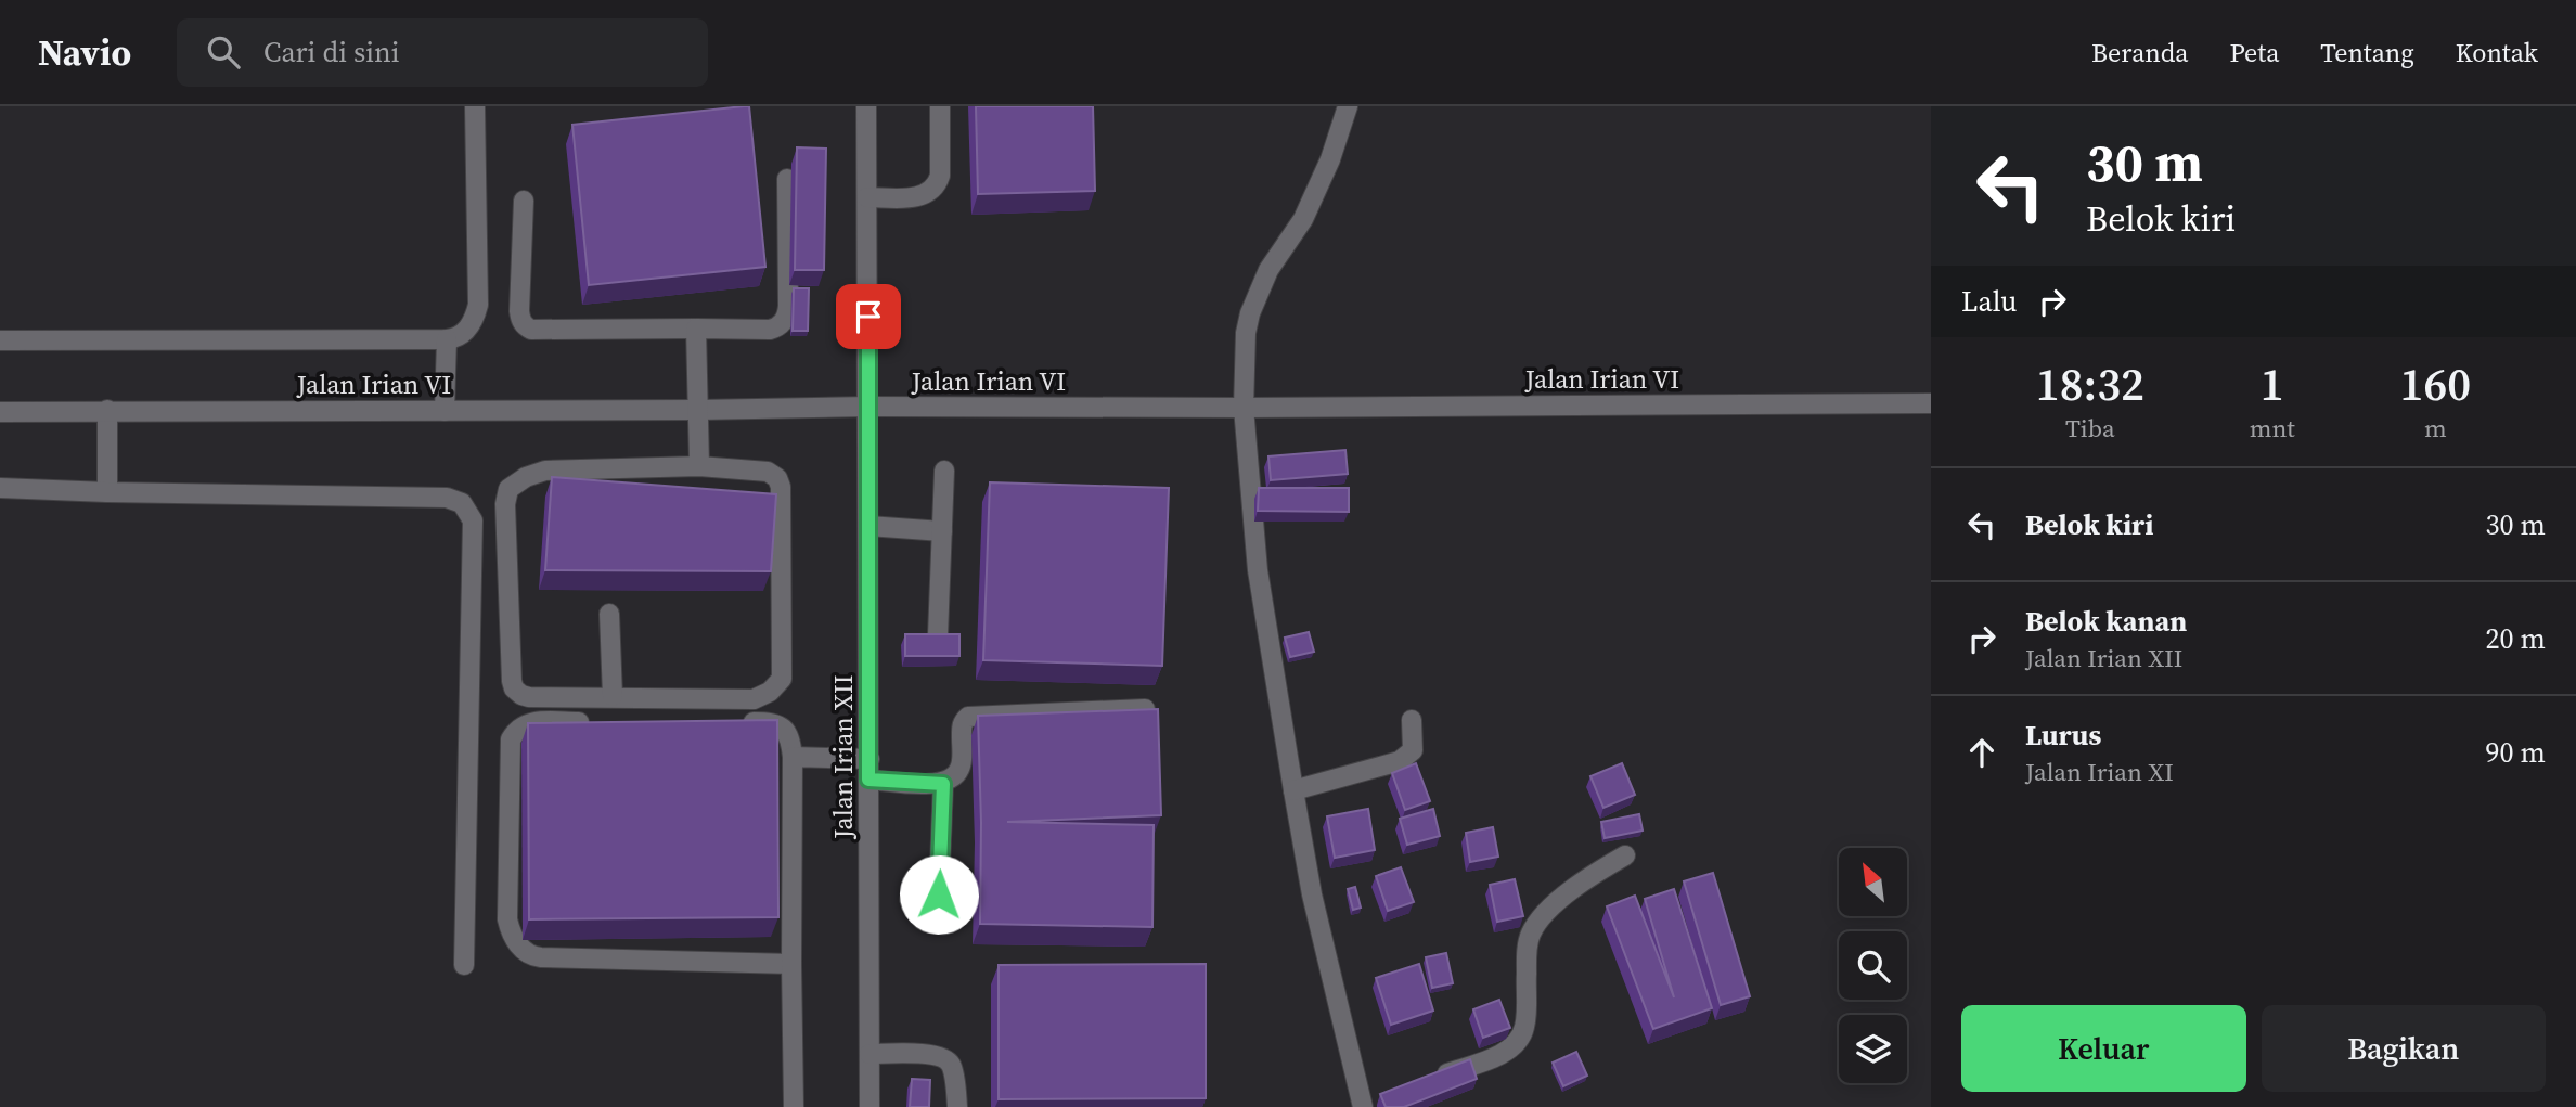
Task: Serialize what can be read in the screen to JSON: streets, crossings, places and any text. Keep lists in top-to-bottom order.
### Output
{
  "streets": {
    "street": ["Jalan Irian VI", "Jalan Irian XII"]
  },
  "crossings": [
    ["Jalan Irian VI", "Jalan Irian XII"]
  ],
  "north": "top left",
  "page": {
    "header": "Navio",
    "search": "Cari di sini",
    "nav": [
      "Beranda",
      "Peta",
      "Tentang",
      "Kontak"
    ],
    "turn": ["30 m", "Belok kiri"],
    "then": "Lalu",
    "eta": [
      "18:32",
      "Tiba",
      "1",
      "mnt",
      "160",
      "m"
    ],
    "list": [
      {
        "name": "Belok kiri",
        "value": "30 m"
      },
      {
        "name": "Belok kanan",
        "note": "Jalan Irian XII",
        "value": "20 m"
      },
      {
        "name": "Lurus",
        "note": "Jalan Irian XI",
        "value": "90 m"
      }
    ],
    "buttons": ["Keluar", "Bagikan"]
  }
}
